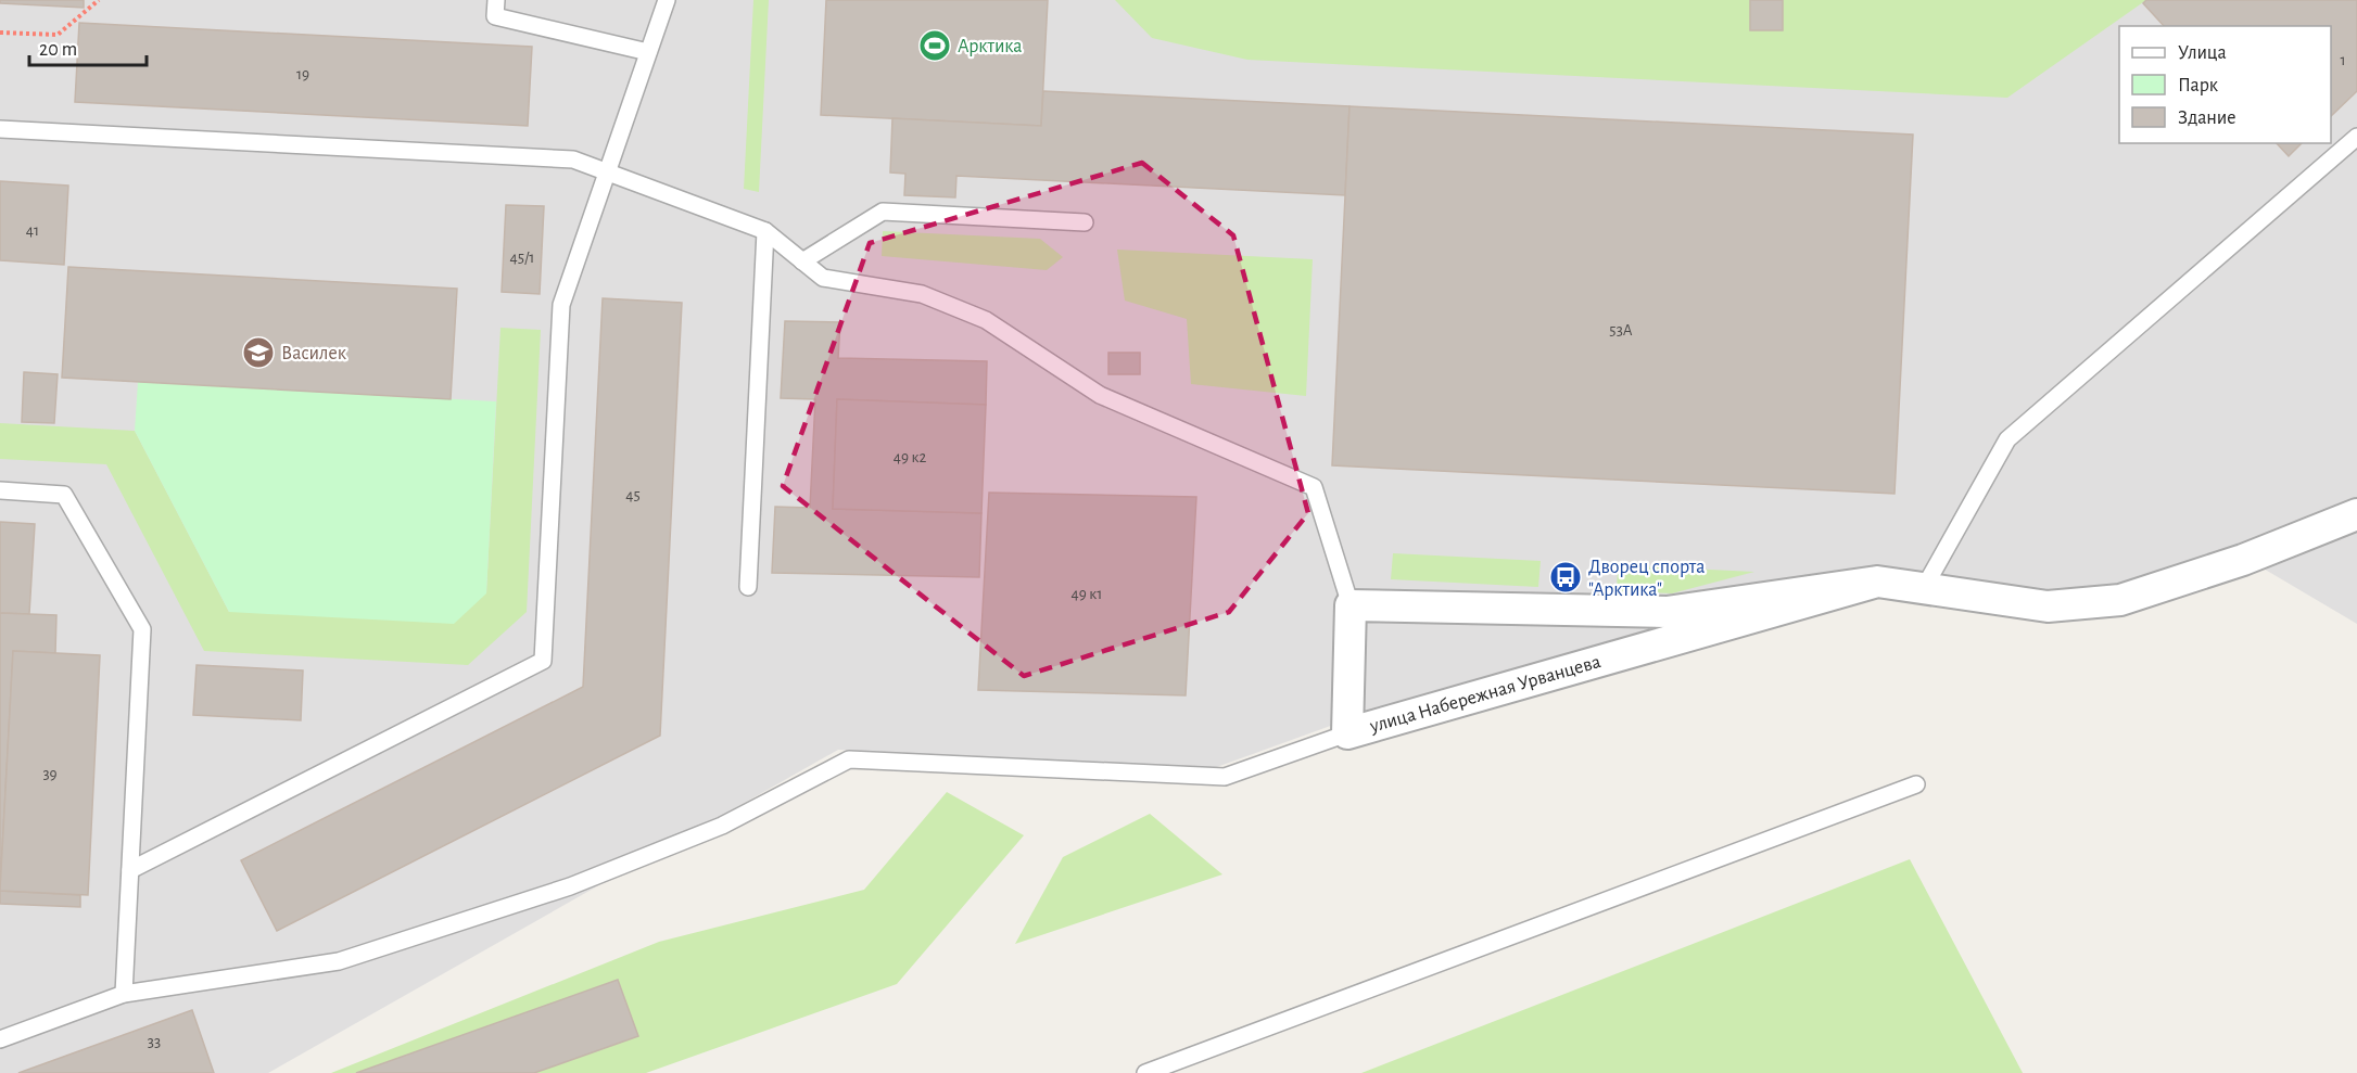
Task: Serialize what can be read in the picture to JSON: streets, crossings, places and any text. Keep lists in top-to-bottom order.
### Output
{
  "streets": {
    "street": ["улица Набережная Урванцева"]
  },
  "places": {
    "sports": ["Арктика"],
    "school or university": ["Василек"],
    "bus stop": ["Дворец спорта \"Арктика\""]
  },
  "house_numbers": [
    "1",
    "19",
    "41",
    "45/1",
    "53А",
    "49 к2",
    "45",
    "49 к1",
    "39",
    "33"
  ],
  "legend": ["Улица", "Парк", "Здание"],
  "scale_bar": "20 m"
}
